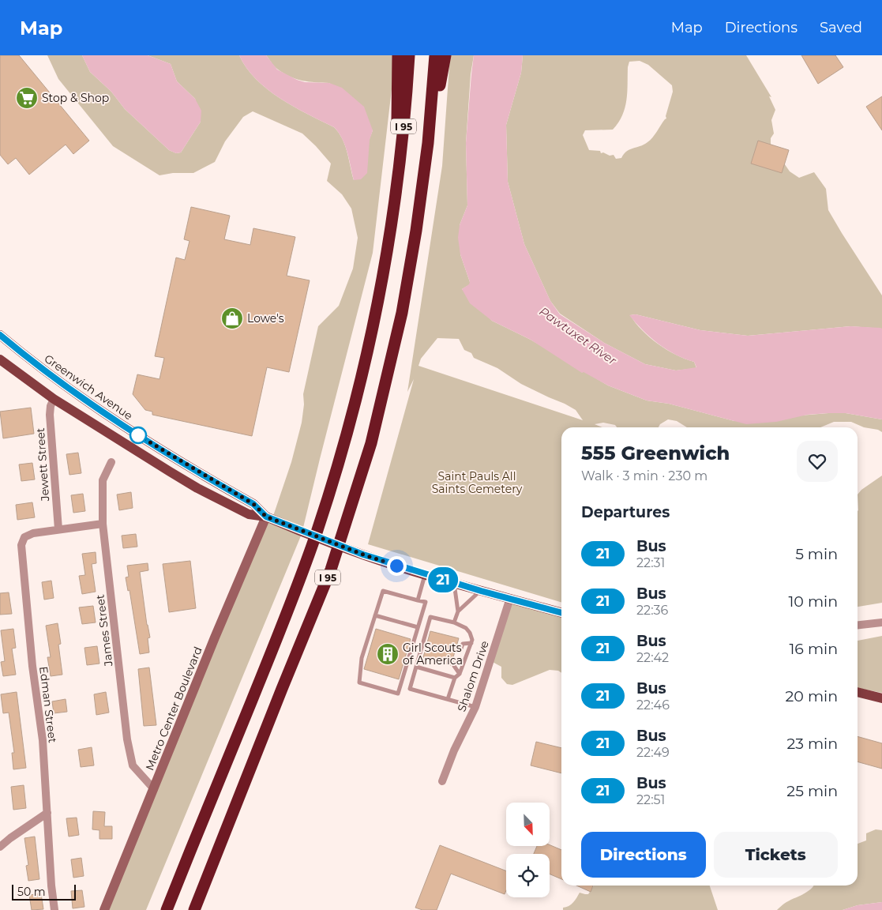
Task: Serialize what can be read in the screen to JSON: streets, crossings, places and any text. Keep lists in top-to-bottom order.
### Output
{
  "streets": {
    "highway": ["I 95"],
    "main road": ["Greenwich Avenue"],
    "street": [
      "Jewett Street",
      "James Street",
      "Shalom Drive",
      "Edman Street",
      "Metro Center Boulevard"
    ]
  },
  "crossings": [
    ["Greenwich Avenue", "Jewett Street"],
    ["Greenwich Avenue", "Shalom Drive"],
    ["Greenwich Avenue", "Metro Center Boulevard"],
    ["Jewett Street", "Edman Street"],
    ["James Street", "Metro Center Boulevard"]
  ],
  "water": ["Pawtuxet River"],
  "parks": ["Saint Pauls All Saints Cemetery"],
  "places": {
    "supermarket": ["Stop & Shop"],
    "shop": ["Lowe's"],
    "building": ["Girl Scouts of America"]
  },
  "lines": ["bus line 21"],
  "scale_bar": "50 m",
  "north": "bottom right",
  "page": {
    "header": "Map",
    "nav": ["Map", "Directions", "Saved"],
    "on_map": "21",
    "heading": [
      ["555 Greenwich", "Walk · 3 min · 230 m"],
      "Departures"
    ],
    "list": [
      {
        "mark": "21",
        "name": "Bus",
        "note": "22:31",
        "value": "5 min"
      },
      {
        "mark": "21",
        "name": "Bus",
        "note": "22:36",
        "value": "10 min"
      },
      {
        "mark": "21",
        "name": "Bus",
        "note": "22:42",
        "value": "16 min"
      },
      {
        "mark": "21",
        "name": "Bus",
        "note": "22:46",
        "value": "20 min"
      },
      {
        "mark": "21",
        "name": "Bus",
        "note": "22:49",
        "value": "23 min"
      },
      {
        "mark": "21",
        "name": "Bus",
        "note": "22:51",
        "value": "25 min"
      }
    ],
    "buttons": ["Directions", "Tickets"],
    "scale": "50 m"
  }
}
